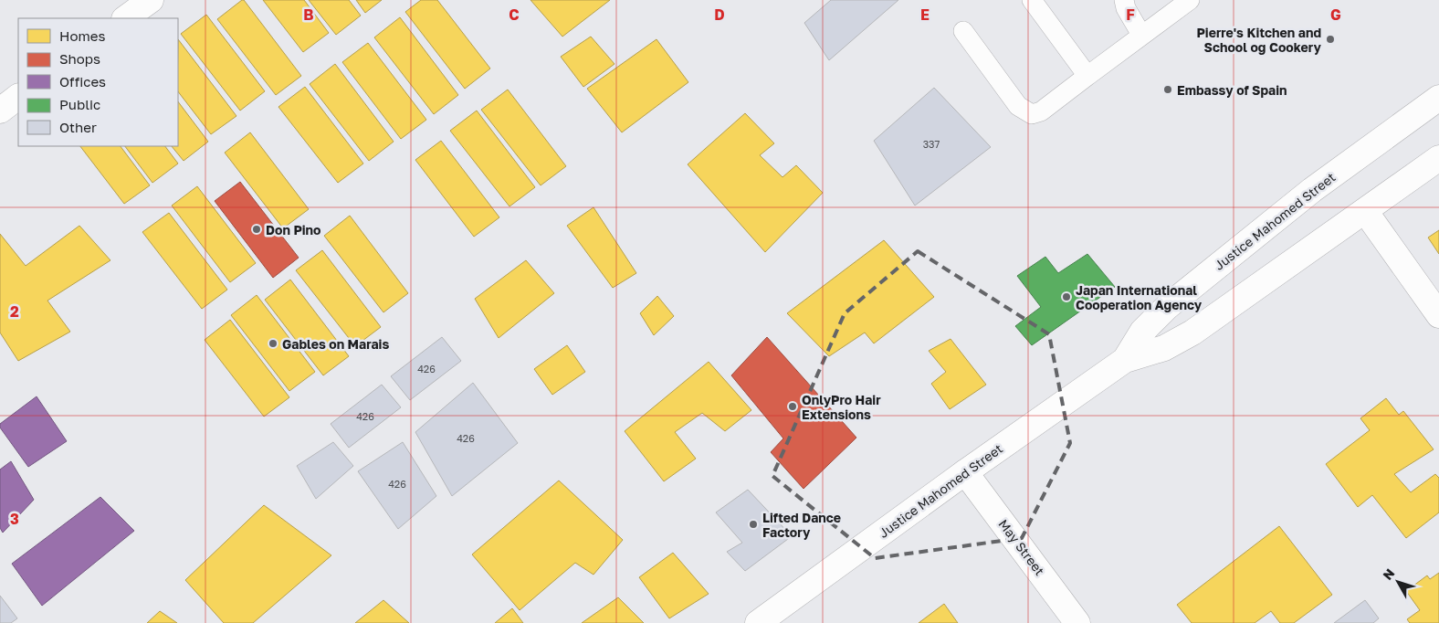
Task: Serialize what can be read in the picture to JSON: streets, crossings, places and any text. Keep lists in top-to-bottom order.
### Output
{
  "streets": {
    "main road": ["Justice Mahomed Street", "May Street"]
  },
  "crossings": [
    ["Justice Mahomed Street", "May Street"]
  ],
  "places": [
    "Pierre's Kitchen and School og Cookery",
    "Embassy of Spain",
    "Don Pino",
    "Japan International Cooperation Agency",
    "Gables on Marais",
    "OnlyPro Hair Extensions",
    "Lifted Dance Factory"
  ],
  "house_numbers": [
    "337",
    "426",
    "426",
    "426",
    "426"
  ],
  "legend": [
    "Homes",
    "Shops",
    "Offices",
    "Public",
    "Other"
  ],
  "north": "top left",
  "grid": {
    "columns": [
      "B",
      "C",
      "D",
      "E",
      "F",
      "G"
    ],
    "rows": ["2", "3"]
  }
}
